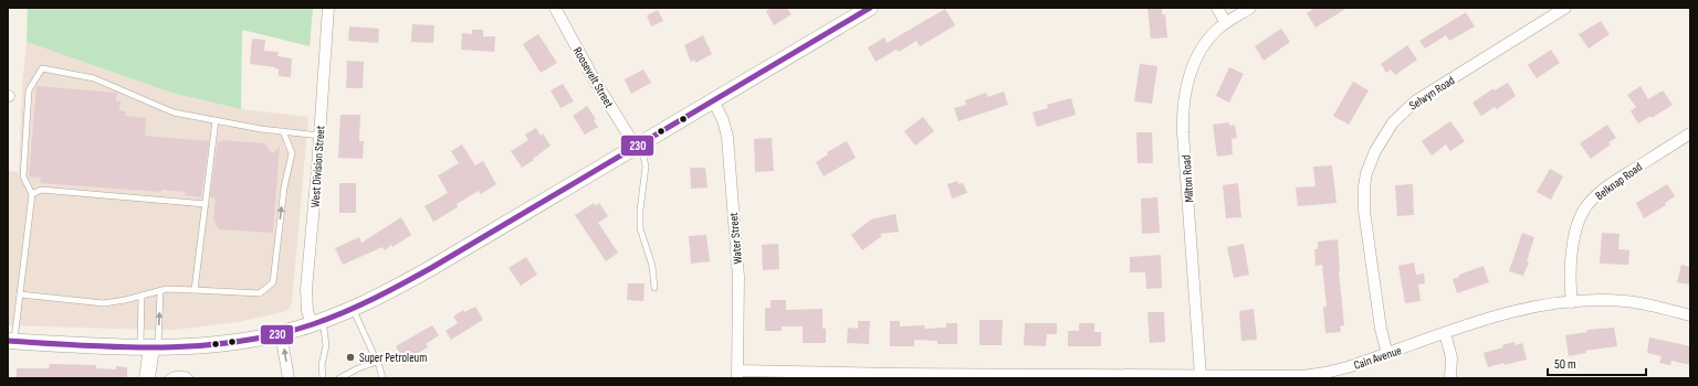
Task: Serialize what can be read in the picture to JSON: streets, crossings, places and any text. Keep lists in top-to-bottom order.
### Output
{
  "streets": {
    "street": [
      "Roosevelt Street",
      "Selwyn Road",
      "West Division Street",
      "Milton Road",
      "Belknap Road",
      "Water Street",
      "Cain Avenue"
    ]
  },
  "crossings": [
    ["Selwyn Road", "Cain Avenue"],
    ["Milton Road", "Cain Avenue"],
    ["Belknap Road", "Cain Avenue"],
    ["Water Street", "Cain Avenue"]
  ],
  "places": ["Super Petroleum"],
  "lines": ["transit line 230"],
  "scale_bar": "50 m"
}
